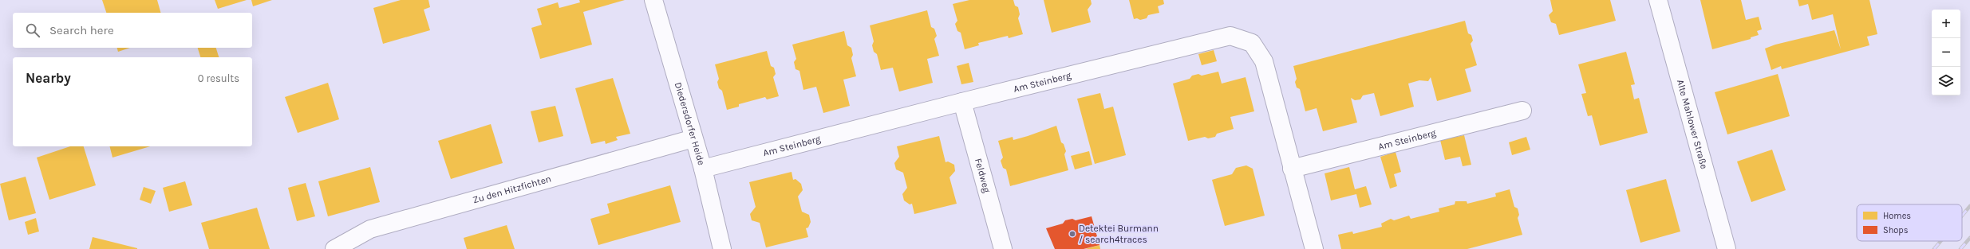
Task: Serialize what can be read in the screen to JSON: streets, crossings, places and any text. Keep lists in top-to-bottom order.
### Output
{
  "streets": {
    "street": [
      "Am Steinberg",
      "Diedersdorfer Heide",
      "Alte Mahlower Straße",
      "Feldweg",
      "Zu den Hitzfichten"
    ]
  },
  "crossings": [
    ["Am Steinberg", "Diedersdorfer Heide"],
    ["Am Steinberg", "Feldweg"],
    ["Diedersdorfer Heide", "Zu den Hitzfichten"]
  ],
  "places": ["Detektei Burmann / search4traces"],
  "legend": ["Homes", "Shops"],
  "page": {
    "map_buttons": ["+", "−"],
    "search": "Search here",
    "heading": ["Nearby", "0 results"]
  }
}
